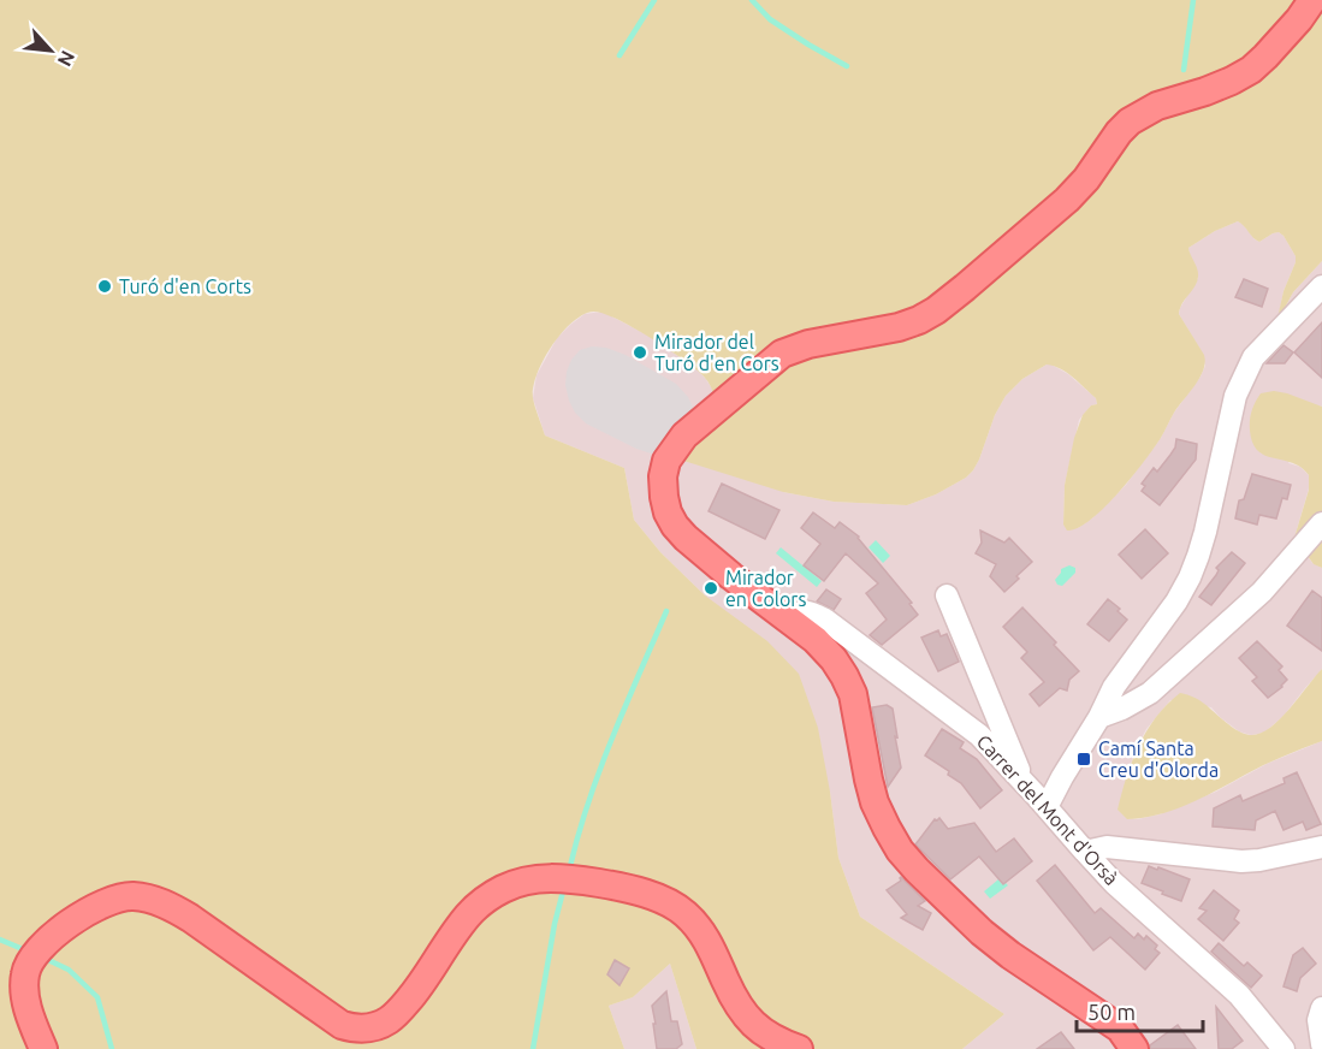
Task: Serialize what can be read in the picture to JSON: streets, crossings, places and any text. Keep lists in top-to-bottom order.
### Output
{
  "streets": {
    "street": ["Carrer del Mont d'Orsà"]
  },
  "places": {
    "other": ["Turó d'en Corts", "Mirador del Turó d'en Cors", "Mirador en Colors"],
    "transit": ["Camí Santa Creu d'Olorda"]
  },
  "scale_bar": "50 m",
  "north": "bottom right"
}
